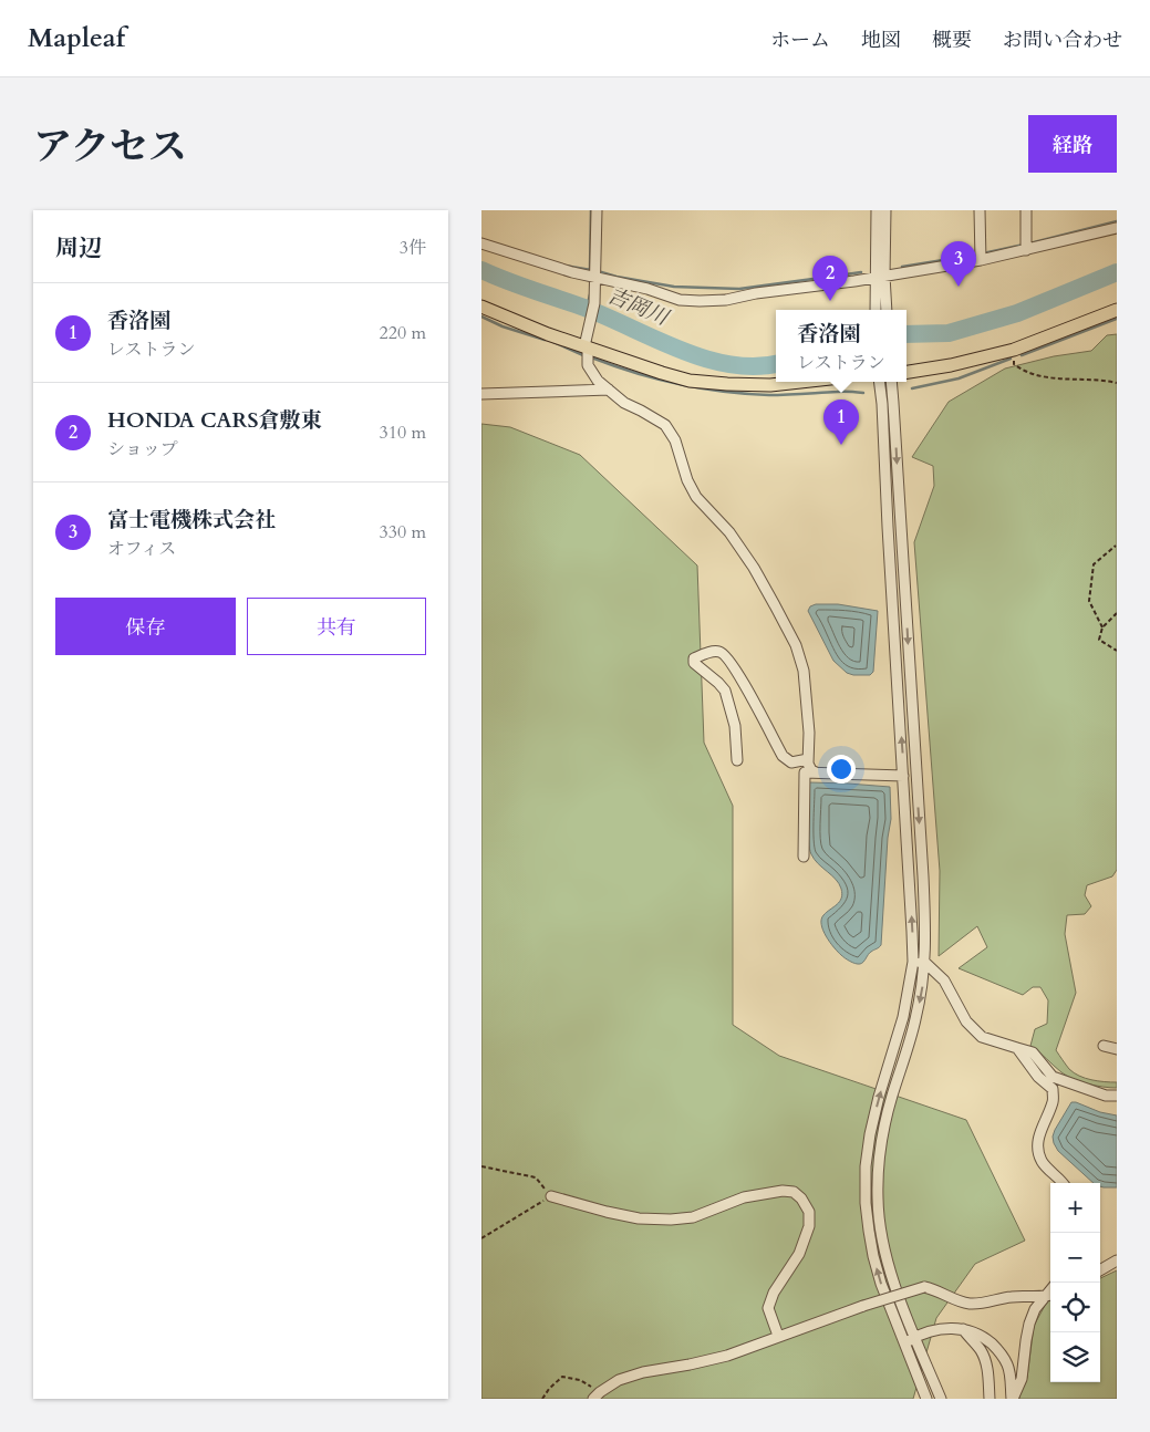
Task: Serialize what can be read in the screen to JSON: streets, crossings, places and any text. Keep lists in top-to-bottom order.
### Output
{
  "water": ["吉岡川"],
  "page": {
    "header": "Mapleaf",
    "nav": [
      "ホーム",
      "地図",
      "概要",
      "お問い合わせ"
    ],
    "title": "アクセス",
    "buttons": [
      "経路",
      ["保存", "共有"]
    ],
    "heading": ["周辺", "3件"],
    "pins": ["3", "2", "1"],
    "list": [
      {
        "mark": "1",
        "name": "香洛園",
        "note": "レストラン",
        "value": "220 m"
      },
      {
        "mark": "2",
        "name": "HONDA CARS倉敷東",
        "note": "ショップ",
        "value": "310 m"
      },
      {
        "mark": "3",
        "name": "富士電機株式会社",
        "note": "オフィス",
        "value": "330 m"
      }
    ],
    "popup": ["香洛園", "レストラン"],
    "map_buttons": ["+", "−"]
  }
}
